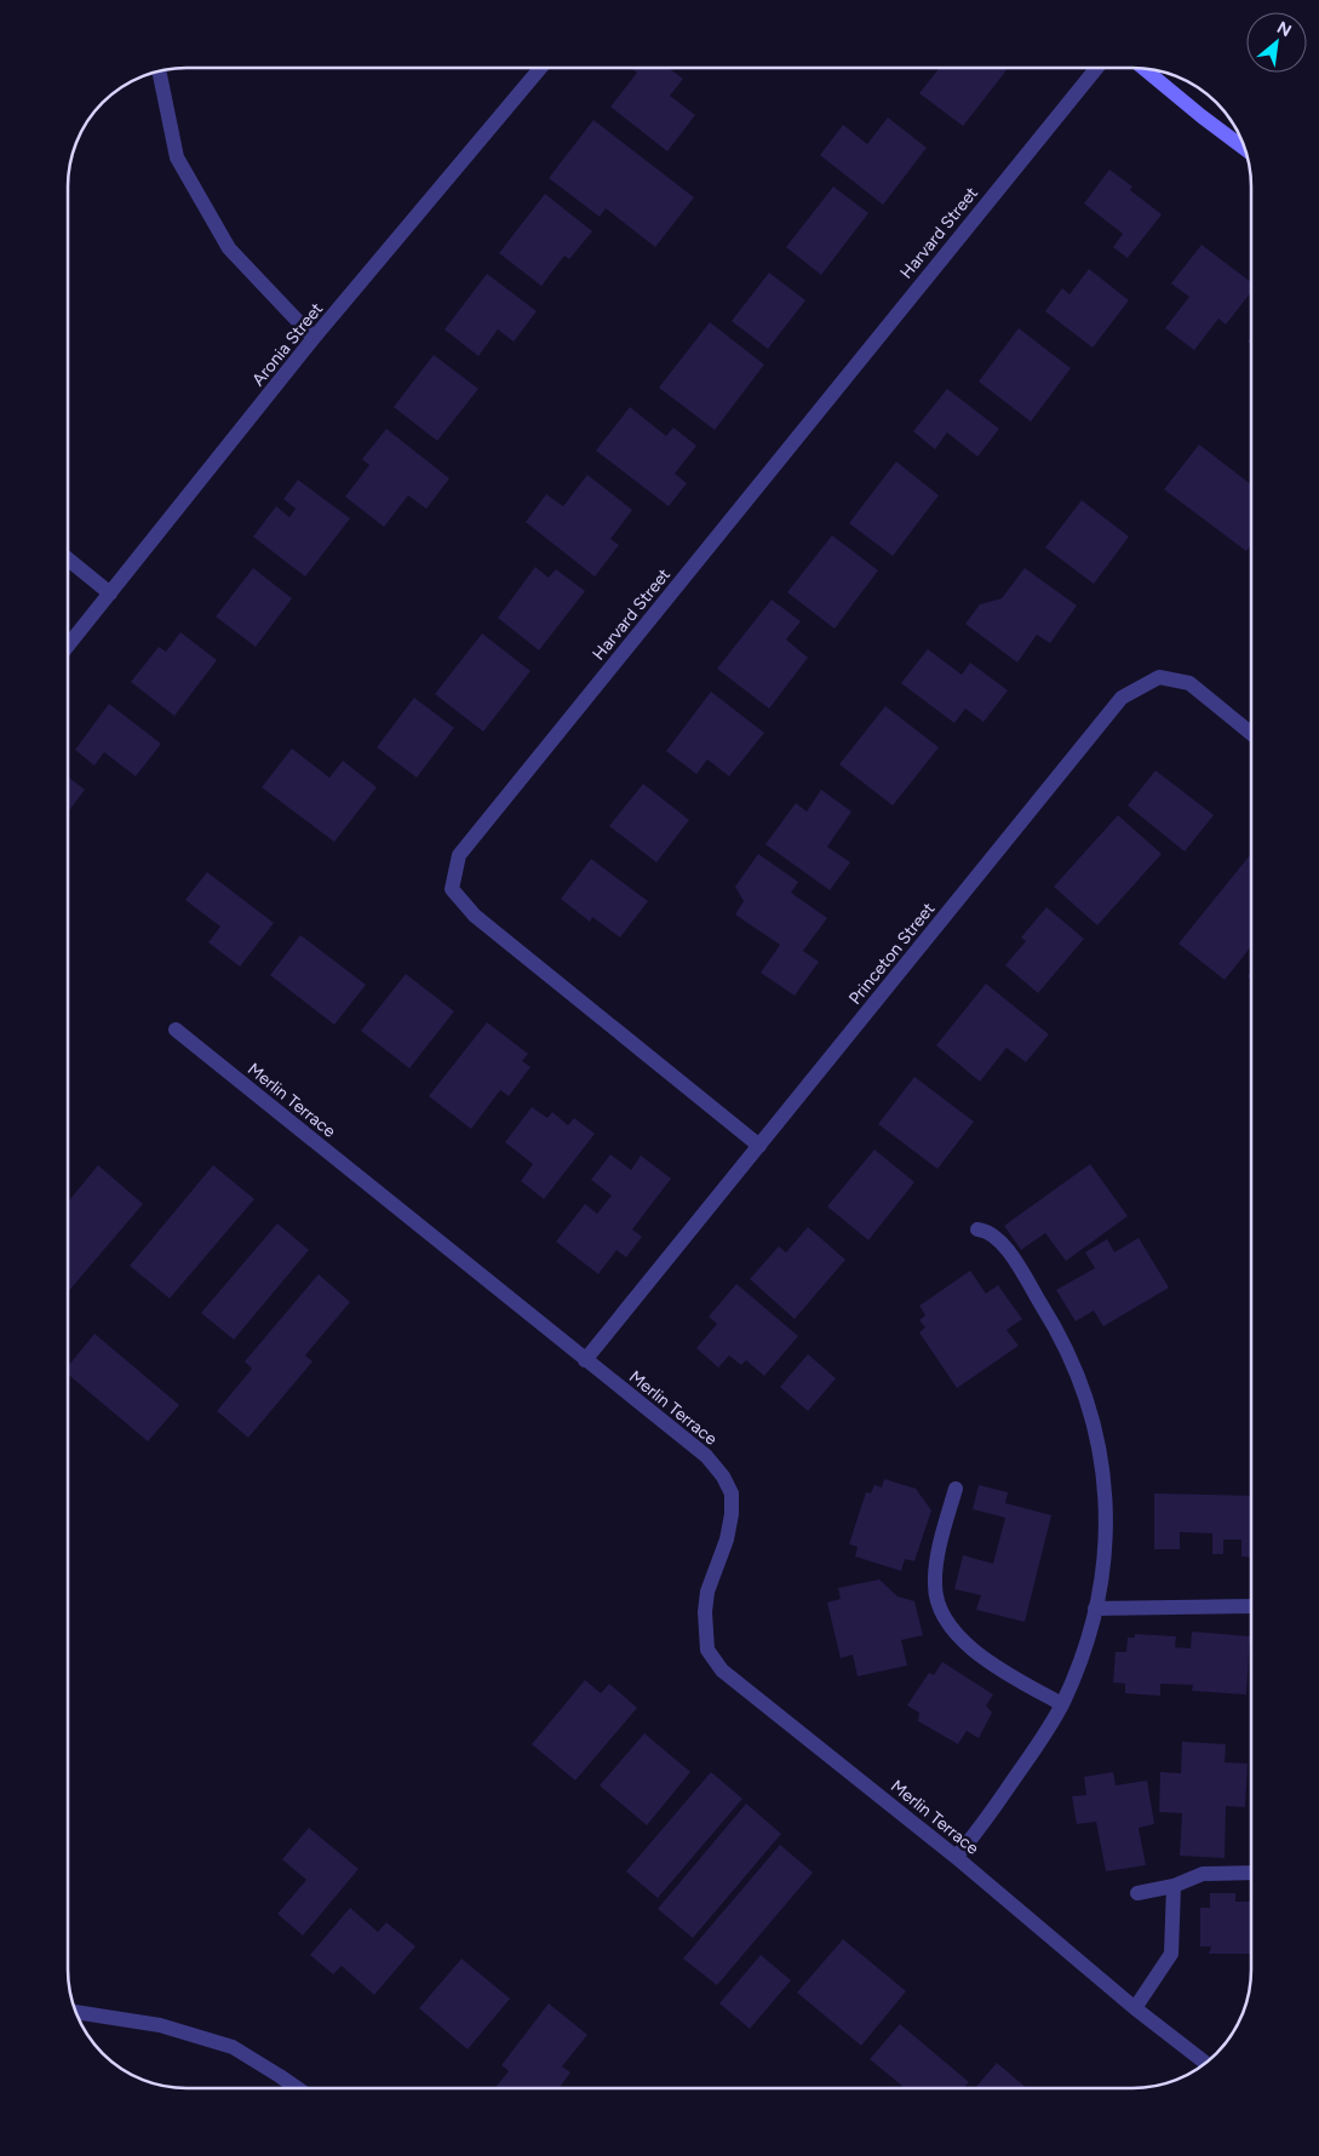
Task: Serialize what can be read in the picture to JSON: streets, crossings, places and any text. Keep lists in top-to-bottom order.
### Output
{
  "streets": {
    "street": [
      "Harvard Street",
      "Aronia Street",
      "Princeton Street",
      "Merlin Terrace"
    ]
  },
  "crossings": [
    ["Harvard Street", "Princeton Street"],
    ["Princeton Street", "Merlin Terrace"]
  ],
  "north": "top right"
}
